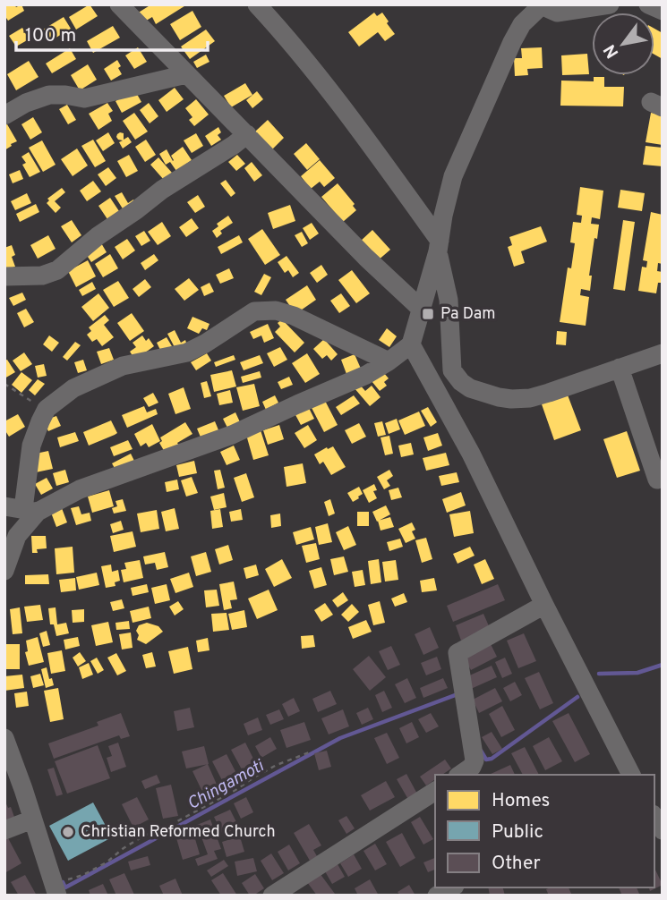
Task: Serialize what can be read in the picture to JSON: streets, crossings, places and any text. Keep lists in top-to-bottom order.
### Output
{
  "water": ["Chingamoti"],
  "places": {
    "transit": ["Pa Dam"],
    "other": ["Christian Reformed Church"]
  },
  "legend": ["Homes", "Public", "Other"],
  "scale_bar": "100 m",
  "north": "bottom left"
}
